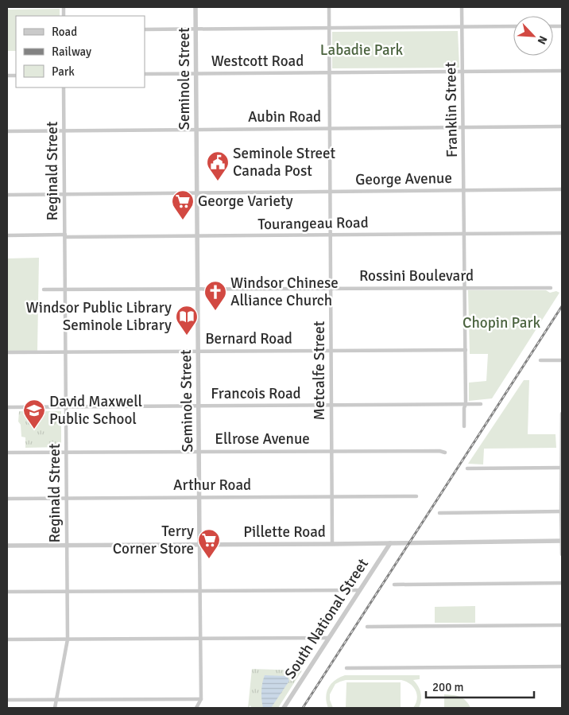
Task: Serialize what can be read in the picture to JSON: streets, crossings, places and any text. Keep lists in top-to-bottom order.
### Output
{
  "streets": {
    "street": [
      "Westcott Road",
      "Seminole Street",
      "Franklin Street",
      "Aubin Road",
      "Reginald Street",
      "George Avenue",
      "Tourangeau Road",
      "Rossini Boulevard",
      "Bernard Road",
      "Metcalfe Street",
      "Francois Road",
      "Ellrose Avenue",
      "Arthur Road",
      "Pillette Road",
      "South National Street"
    ]
  },
  "crossings": [
    ["Westcott Road", "Seminole Street"],
    ["Westcott Road", "Franklin Street"],
    ["Westcott Road", "Metcalfe Street"],
    ["Seminole Street", "Aubin Road"],
    ["Seminole Street", "George Avenue"],
    ["Seminole Street", "Tourangeau Road"],
    ["Seminole Street", "Rossini Boulevard"],
    ["Seminole Street", "Bernard Road"],
    ["Seminole Street", "Francois Road"],
    ["Seminole Street", "Ellrose Avenue"],
    ["Seminole Street", "Arthur Road"],
    ["Seminole Street", "Pillette Road"],
    ["Franklin Street", "Aubin Road"],
    ["Franklin Street", "George Avenue"],
    ["Franklin Street", "Tourangeau Road"],
    ["Franklin Street", "Rossini Boulevard"],
    ["Franklin Street", "Bernard Road"],
    ["Franklin Street", "Francois Road"],
    ["Aubin Road", "Reginald Street"],
    ["Aubin Road", "Metcalfe Street"],
    ["Reginald Street", "George Avenue"],
    ["Reginald Street", "Tourangeau Road"],
    ["Reginald Street", "Rossini Boulevard"],
    ["Reginald Street", "Bernard Road"],
    ["Reginald Street", "Francois Road"],
    ["Reginald Street", "Ellrose Avenue"],
    ["Reginald Street", "Arthur Road"],
    ["Reginald Street", "Pillette Road"],
    ["George Avenue", "Metcalfe Street"],
    ["Tourangeau Road", "Metcalfe Street"],
    ["Rossini Boulevard", "Metcalfe Street"],
    ["Bernard Road", "Metcalfe Street"],
    ["Metcalfe Street", "Francois Road"],
    ["Metcalfe Street", "Ellrose Avenue"],
    ["Metcalfe Street", "Arthur Road"],
    ["Metcalfe Street", "Pillette Road"],
    ["Pillette Road", "South National Street"]
  ],
  "parks": ["Labadie Park", "Chopin Park"],
  "places": {
    "public building": ["Seminole Street Canada Post"],
    "supermarket": ["George Variety", "Terry Corner Store"],
    "church": ["Windsor Chinese Alliance Church"],
    "library": ["Windsor Public Library Seminole Library"],
    "school or university": ["David Maxwell Public School"]
  },
  "legend": ["Road", "Railway", "Park"],
  "scale_bar": "200 m",
  "north": "bottom right"
}
